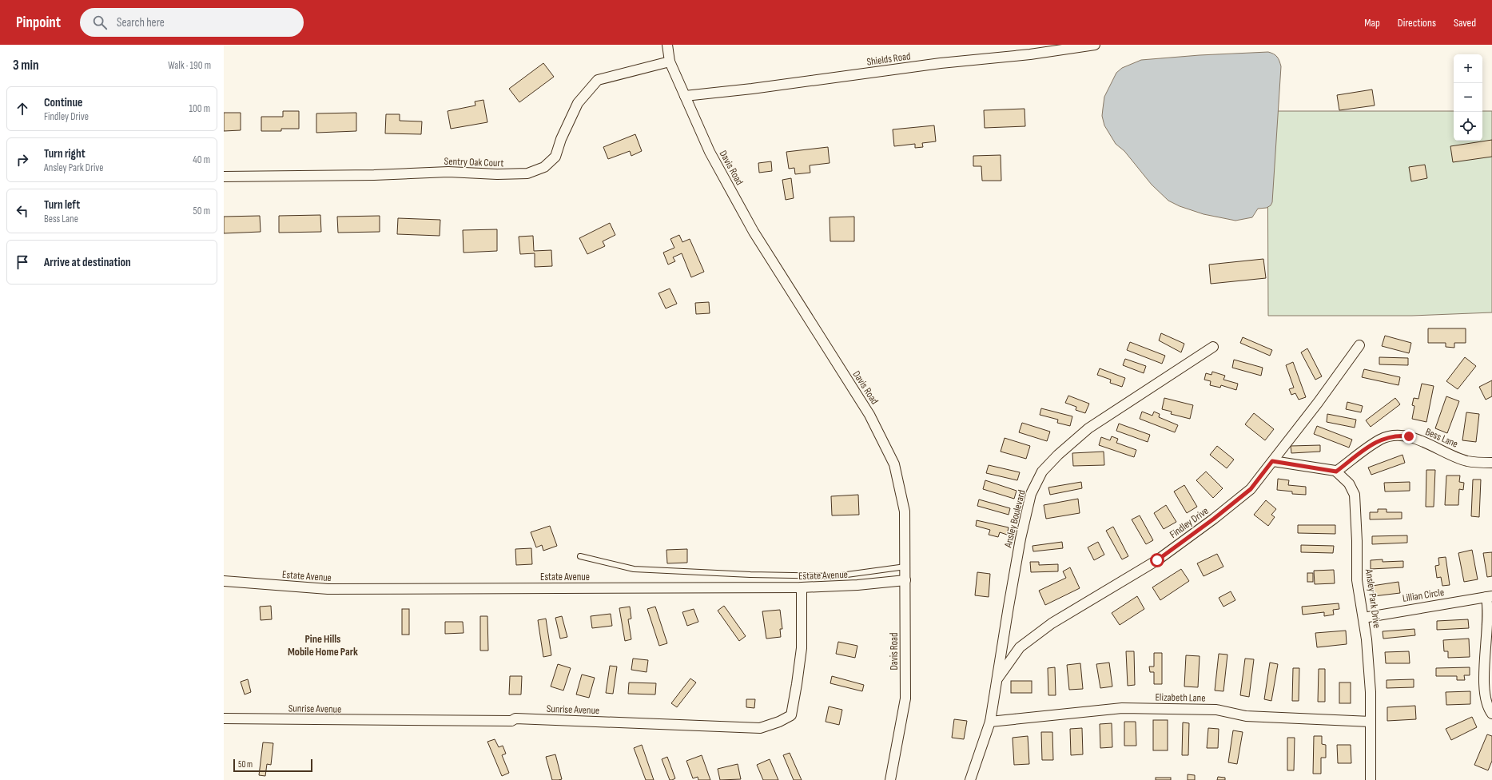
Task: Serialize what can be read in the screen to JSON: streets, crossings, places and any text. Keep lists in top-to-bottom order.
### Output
{
  "streets": {
    "street": [
      "Shields Road",
      "Sentry Oak Court",
      "Davis Road",
      "Bess Lane",
      "Ansley Boulevard",
      "Findley Drive",
      "Estate Avenue",
      "Lillian Circle",
      "Ansley Park Drive",
      "Elizabeth Lane",
      "Sunrise Avenue"
    ]
  },
  "crossings": [
    ["Shields Road", "Davis Road"],
    ["Sentry Oak Court", "Davis Road"],
    ["Davis Road", "Estate Avenue"],
    ["Bess Lane", "Ansley Park Drive"],
    ["Ansley Boulevard", "Findley Drive"],
    ["Ansley Boulevard", "Elizabeth Lane"],
    ["Estate Avenue", "Sunrise Avenue"],
    ["Lillian Circle", "Ansley Park Drive"],
    ["Ansley Park Drive", "Elizabeth Lane"]
  ],
  "districts": ["Pine Hills Mobile Home Park"],
  "scale_bar": "50 m",
  "page": {
    "header": "Pinpoint",
    "search": "Search here",
    "nav": ["Map", "Directions", "Saved"],
    "heading": ["3 min", "Walk · 190 m"],
    "map_buttons": ["+", "−"],
    "list": [
      ["Continue", "Findley Drive", "100 m"],
      ["Turn right", "Ansley Park Drive", "40 m"],
      ["Turn left", "Bess Lane", "50 m"],
      "Arrive at destination"
    ],
    "scale": "50 m"
  }
}
